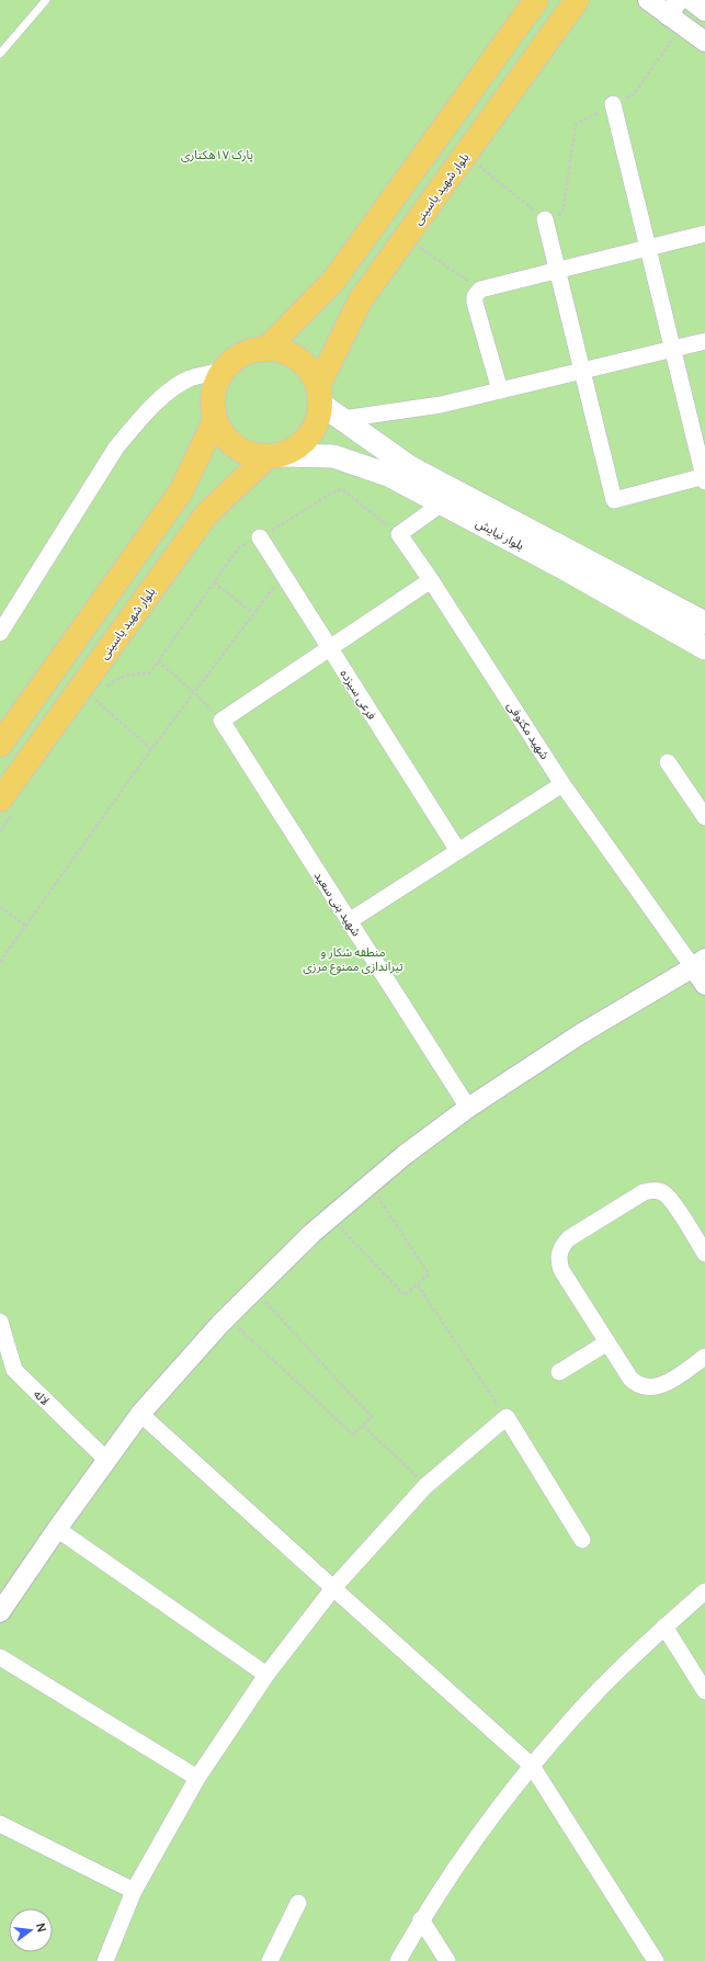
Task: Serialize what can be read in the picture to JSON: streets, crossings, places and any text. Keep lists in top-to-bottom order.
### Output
{
  "streets": {
    "main road": ["بلوار شهید یاسینی", "بلوار نیایش"],
    "street": [
      "فرعی سیزده",
      "شهید مکتوفی",
      "شهید بنی سعید",
      "لاله"
    ]
  },
  "crossings": [
    ["بلوار شهید یاسینی", "بلوار نیایش"]
  ],
  "parks": ["پارک ۱۷هکتاری", "منطقه شکار و تیراندازی ممنوع مرزی"],
  "north": "right"
}
